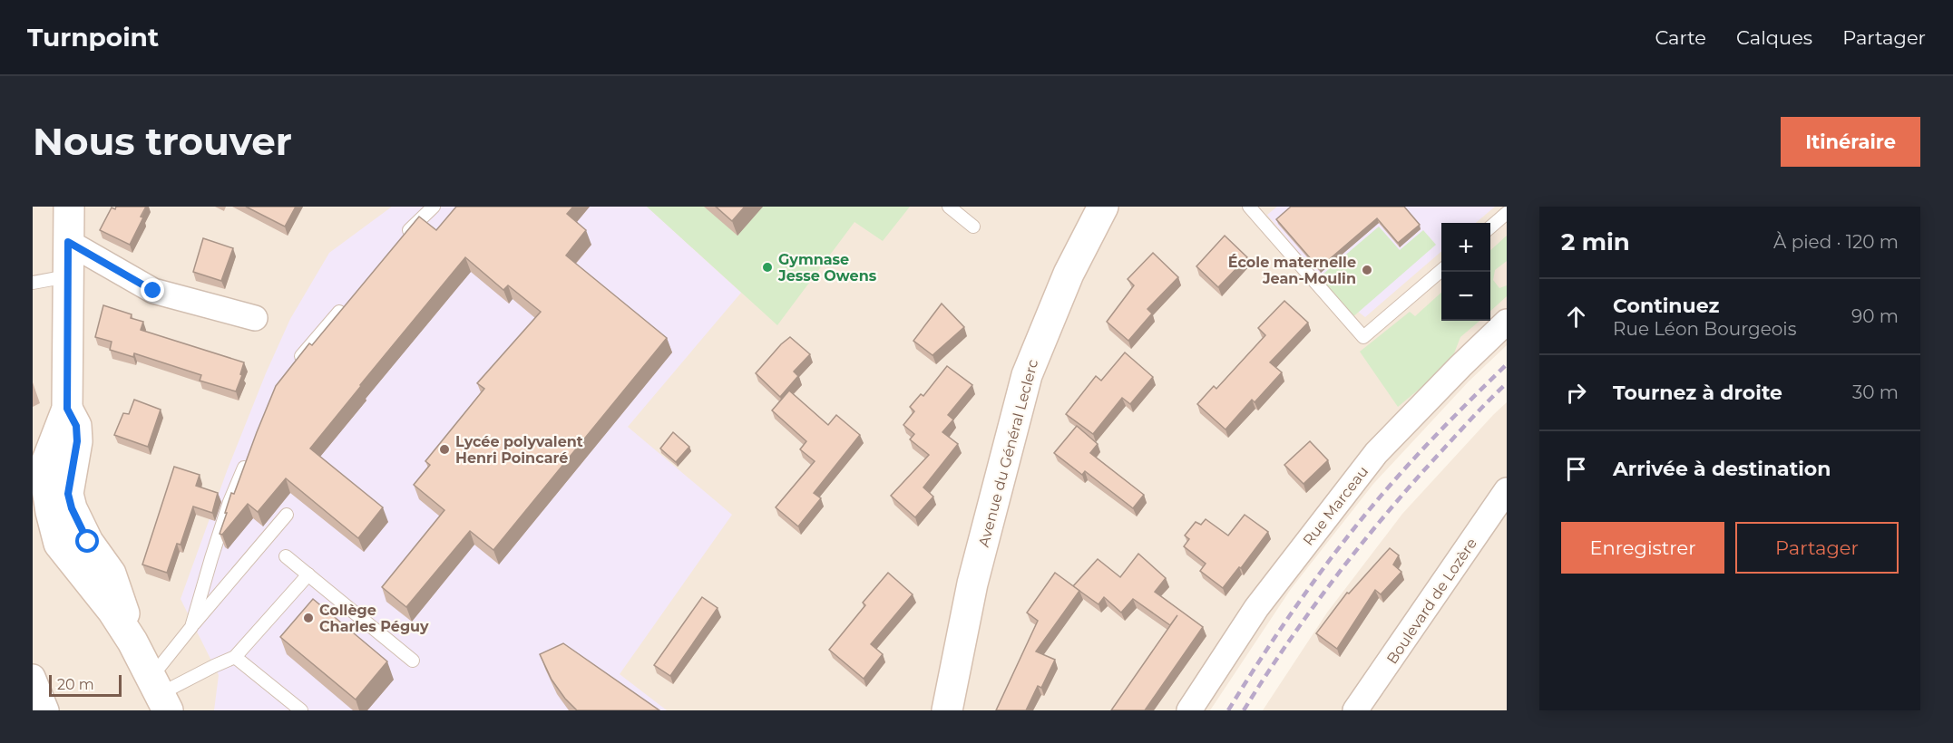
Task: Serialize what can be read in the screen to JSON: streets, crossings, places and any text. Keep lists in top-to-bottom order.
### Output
{
  "streets": {
    "street": ["Avenue du Général Leclerc", "Rue Marceau", "Boulevard de Lozère"]
  },
  "places": [
    "Gymnase Jesse Owens",
    "École maternelle Jean-Moulin",
    "Lycée polyvalent Henri Poincaré",
    "Collège Charles Péguy"
  ],
  "scale_bar": "20 m",
  "page": {
    "header": "Turnpoint",
    "nav": ["Carte", "Calques", "Partager"],
    "buttons": [
      "Itinéraire",
      ["Enregistrer", "Partager"]
    ],
    "title": "Nous trouver",
    "heading": ["2 min", "À pied · 120 m"],
    "map_buttons": ["+", "−"],
    "list": [
      ["Continuez", "Rue Léon Bourgeois", "90 m"],
      ["Tournez à droite", "30 m"],
      "Arrivée à destination"
    ],
    "scale": "20 m"
  }
}
